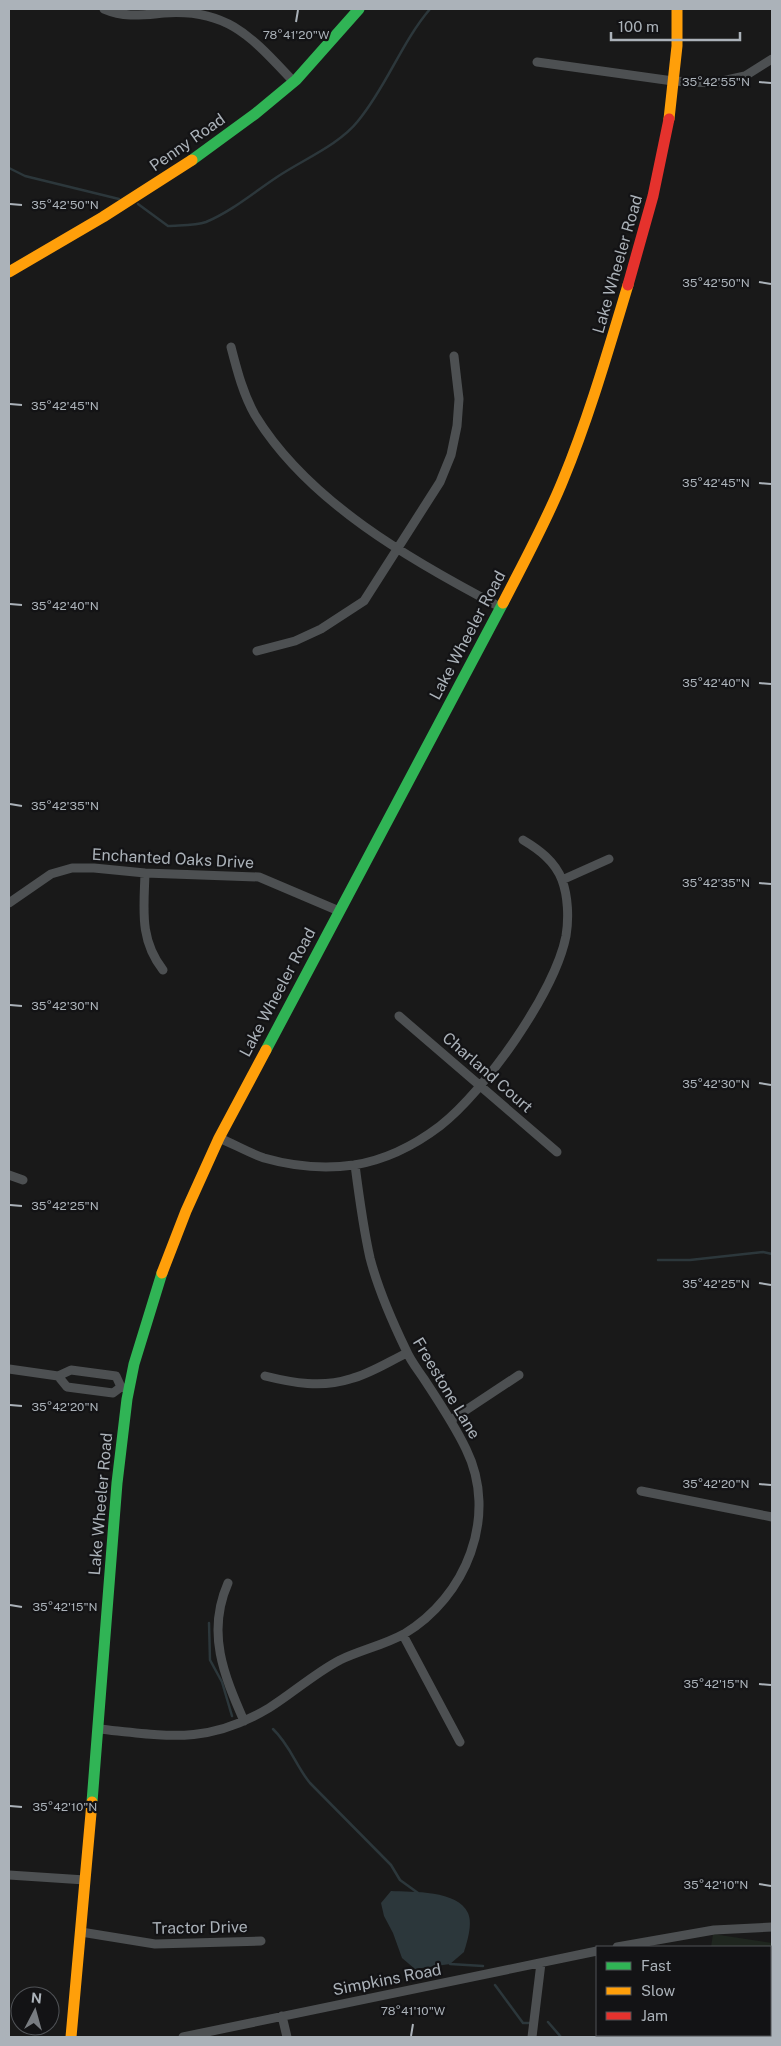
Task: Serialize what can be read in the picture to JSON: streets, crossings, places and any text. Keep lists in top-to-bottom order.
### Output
{
  "streets": {
    "street": [
      "Penny Road",
      "Lake Wheeler Road",
      "Enchanted Oaks Drive",
      "Charland Court",
      "Freestone Lane",
      "Tractor Drive",
      "Simpkins Road"
    ]
  },
  "crossings": [
    ["Lake Wheeler Road", "Enchanted Oaks Drive"],
    ["Lake Wheeler Road", "Freestone Lane"],
    ["Lake Wheeler Road", "Tractor Drive"]
  ],
  "legend": ["Fast", "Slow", "Jam"],
  "scale_bar": "100 m",
  "north": "top",
  "coordinates": [
    "78°41'20\"W",
    "35°42'55\"N",
    "35°42'50\"N",
    "35°42'45\"N",
    "35°42'40\"N",
    "35°42'35\"N",
    "35°42'30\"N",
    "35°42'25\"N",
    "35°42'20\"N",
    "35°42'15\"N",
    "35°42'10\"N",
    "78°41'10\"W"
  ]
}
